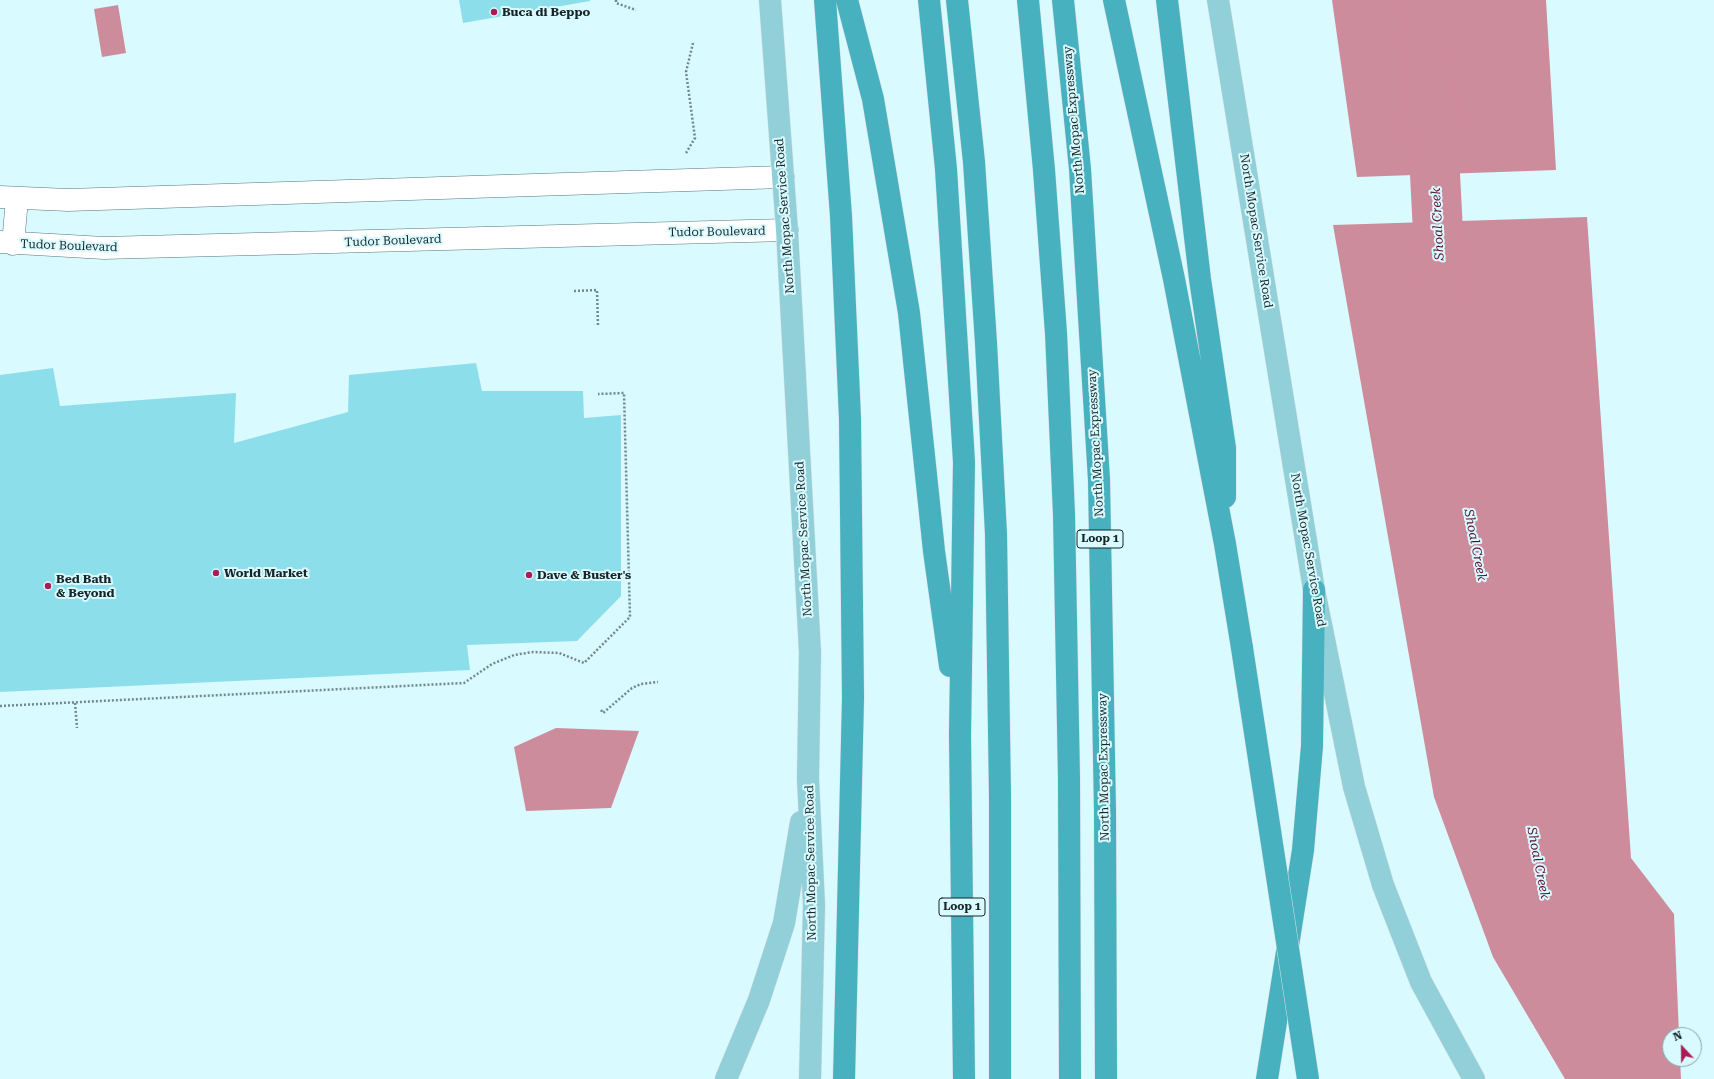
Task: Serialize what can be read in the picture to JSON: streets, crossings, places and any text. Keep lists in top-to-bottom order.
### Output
{
  "streets": {
    "highway": ["North Mopac Expressway", "Loop 1"],
    "main road": ["North Mopac Service Road"],
    "street": ["Tudor Boulevard"]
  },
  "crossings": [
    ["North Mopac Service Road", "Tudor Boulevard"]
  ],
  "water": ["Shoal Creek"],
  "places": [
    "Buca di Beppo",
    "World Market",
    "Dave & Buster's",
    "Bed Bath & Beyond"
  ],
  "north": "top"
}
